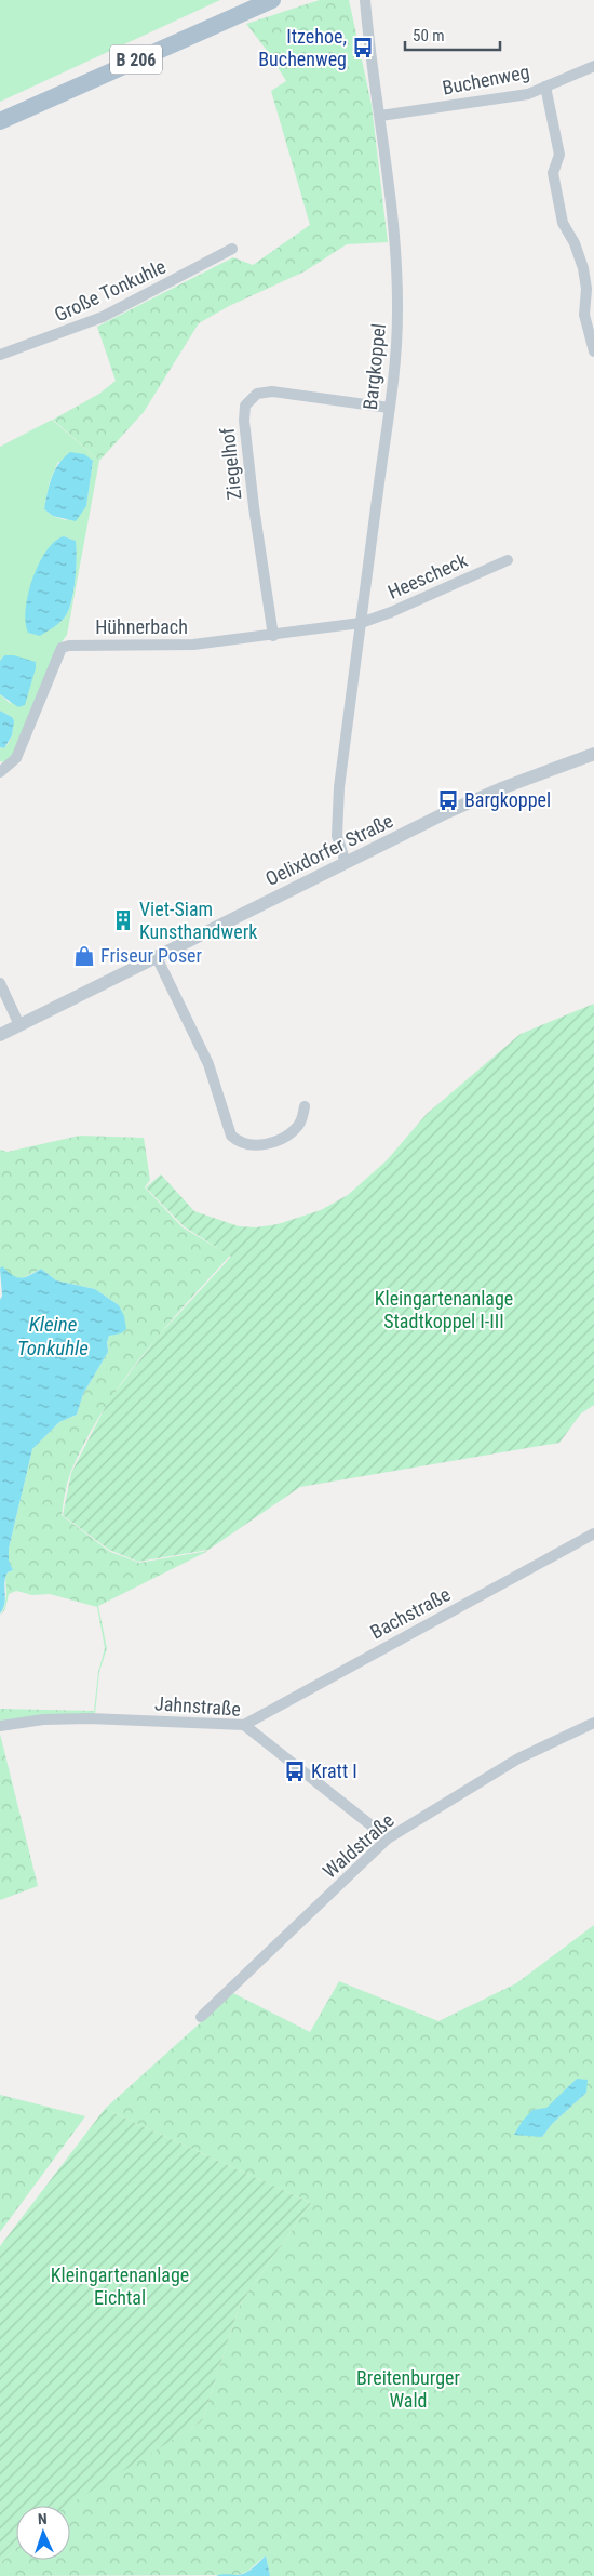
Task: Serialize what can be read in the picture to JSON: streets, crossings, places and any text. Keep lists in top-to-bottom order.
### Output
{
  "streets": {
    "main road": ["B 206"],
    "street": [
      "Buchenweg",
      "Große Tonkuhle",
      "Bargkoppel",
      "Ziegelhof",
      "Heescheck",
      "Hühnerbach",
      "Oelixdorfer Straße",
      "Bachstraße",
      "Jahnstraße",
      "Waldstraße"
    ]
  },
  "crossings": [
    ["Buchenweg", "Bargkoppel"],
    ["Bargkoppel", "Ziegelhof"],
    ["Bargkoppel", "Heescheck"],
    ["Bargkoppel", "Hühnerbach"],
    ["Bargkoppel", "Oelixdorfer Straße"],
    ["Ziegelhof", "Hühnerbach"],
    ["Heescheck", "Hühnerbach"],
    ["Bachstraße", "Jahnstraße"],
    ["Jahnstraße", "Waldstraße"]
  ],
  "water": ["Kleine Tonkuhle"],
  "parks": ["Kleingartenanlage Stadtkoppel I-III", "Kleingartenanlage Eichtal", "Breitenburger Wald"],
  "places": {
    "bus stop": ["Itzehoe, Buchenweg", "Bargkoppel", "Kratt I"],
    "building": ["Viet-Siam Kunsthandwerk"],
    "shop": ["Friseur Poser"]
  },
  "scale_bar": "50 m",
  "north": "top"
}
